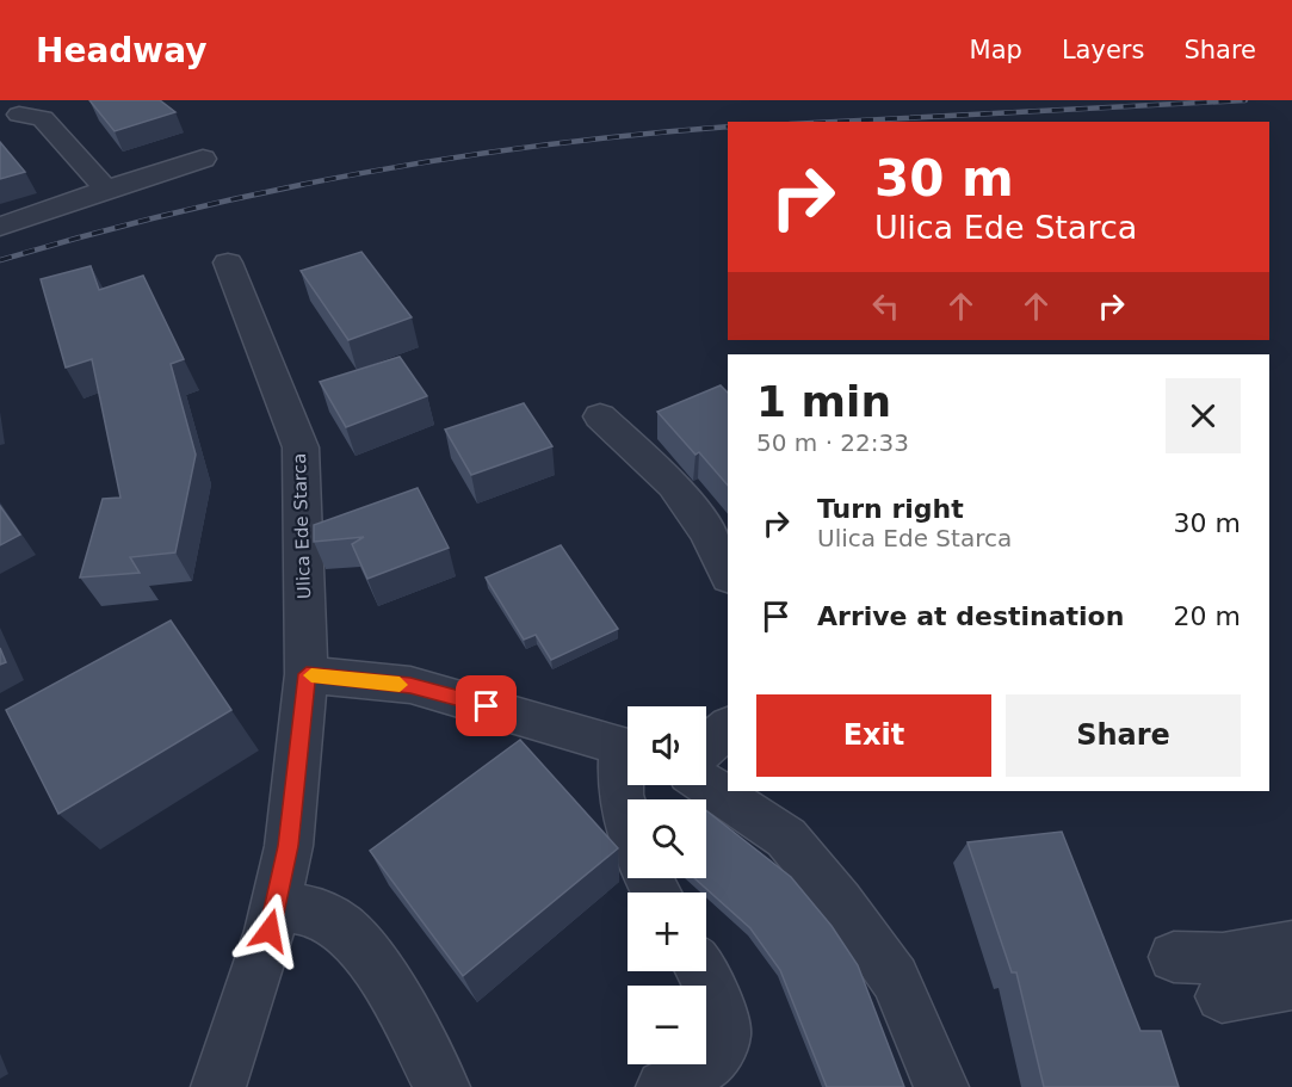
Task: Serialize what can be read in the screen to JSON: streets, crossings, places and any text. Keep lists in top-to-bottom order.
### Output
{
  "streets": {
    "street": ["Ulica Ede Starca"]
  },
  "page": {
    "header": "Headway",
    "nav": ["Map", "Layers", "Share"],
    "turn": ["30 m", "Ulica Ede Starca"],
    "heading": ["1 min", "50 m · 22:33"],
    "list": [
      {
        "name": "Turn right",
        "note": "Ulica Ede Starca",
        "value": "30 m"
      },
      {
        "name": "Arrive at destination",
        "value": "20 m"
      }
    ],
    "buttons": ["Exit", "Share"],
    "map_buttons": ["+", "−"]
  }
}
